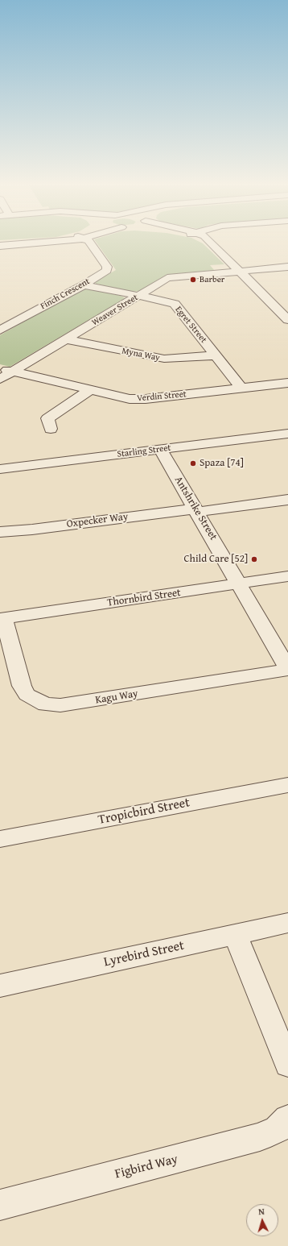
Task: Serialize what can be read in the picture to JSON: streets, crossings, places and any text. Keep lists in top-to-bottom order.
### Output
{
  "streets": {
    "street": [
      "Finch Crescent",
      "Weaver Street",
      "Egret Street",
      "Myna Way",
      "Verdin Street",
      "Starling Street",
      "Antshrike Street",
      "Oxpecker Way",
      "Thornbird Street",
      "Kagu Way",
      "Tropicbird Street",
      "Lyrebird Street",
      "Figbird Way"
    ]
  },
  "crossings": [
    ["Finch Crescent", "Egret Street"],
    ["Weaver Street", "Egret Street"],
    ["Weaver Street", "Myna Way"],
    ["Weaver Street", "Verdin Street"],
    ["Egret Street", "Myna Way"],
    ["Egret Street", "Verdin Street"],
    ["Starling Street", "Antshrike Street"],
    ["Antshrike Street", "Oxpecker Way"],
    ["Antshrike Street", "Thornbird Street"],
    ["Antshrike Street", "Kagu Way"],
    ["Thornbird Street", "Kagu Way"]
  ],
  "places": ["Barber", "Spaza [74]", "Child Care [52]"],
  "north": "top"
}
